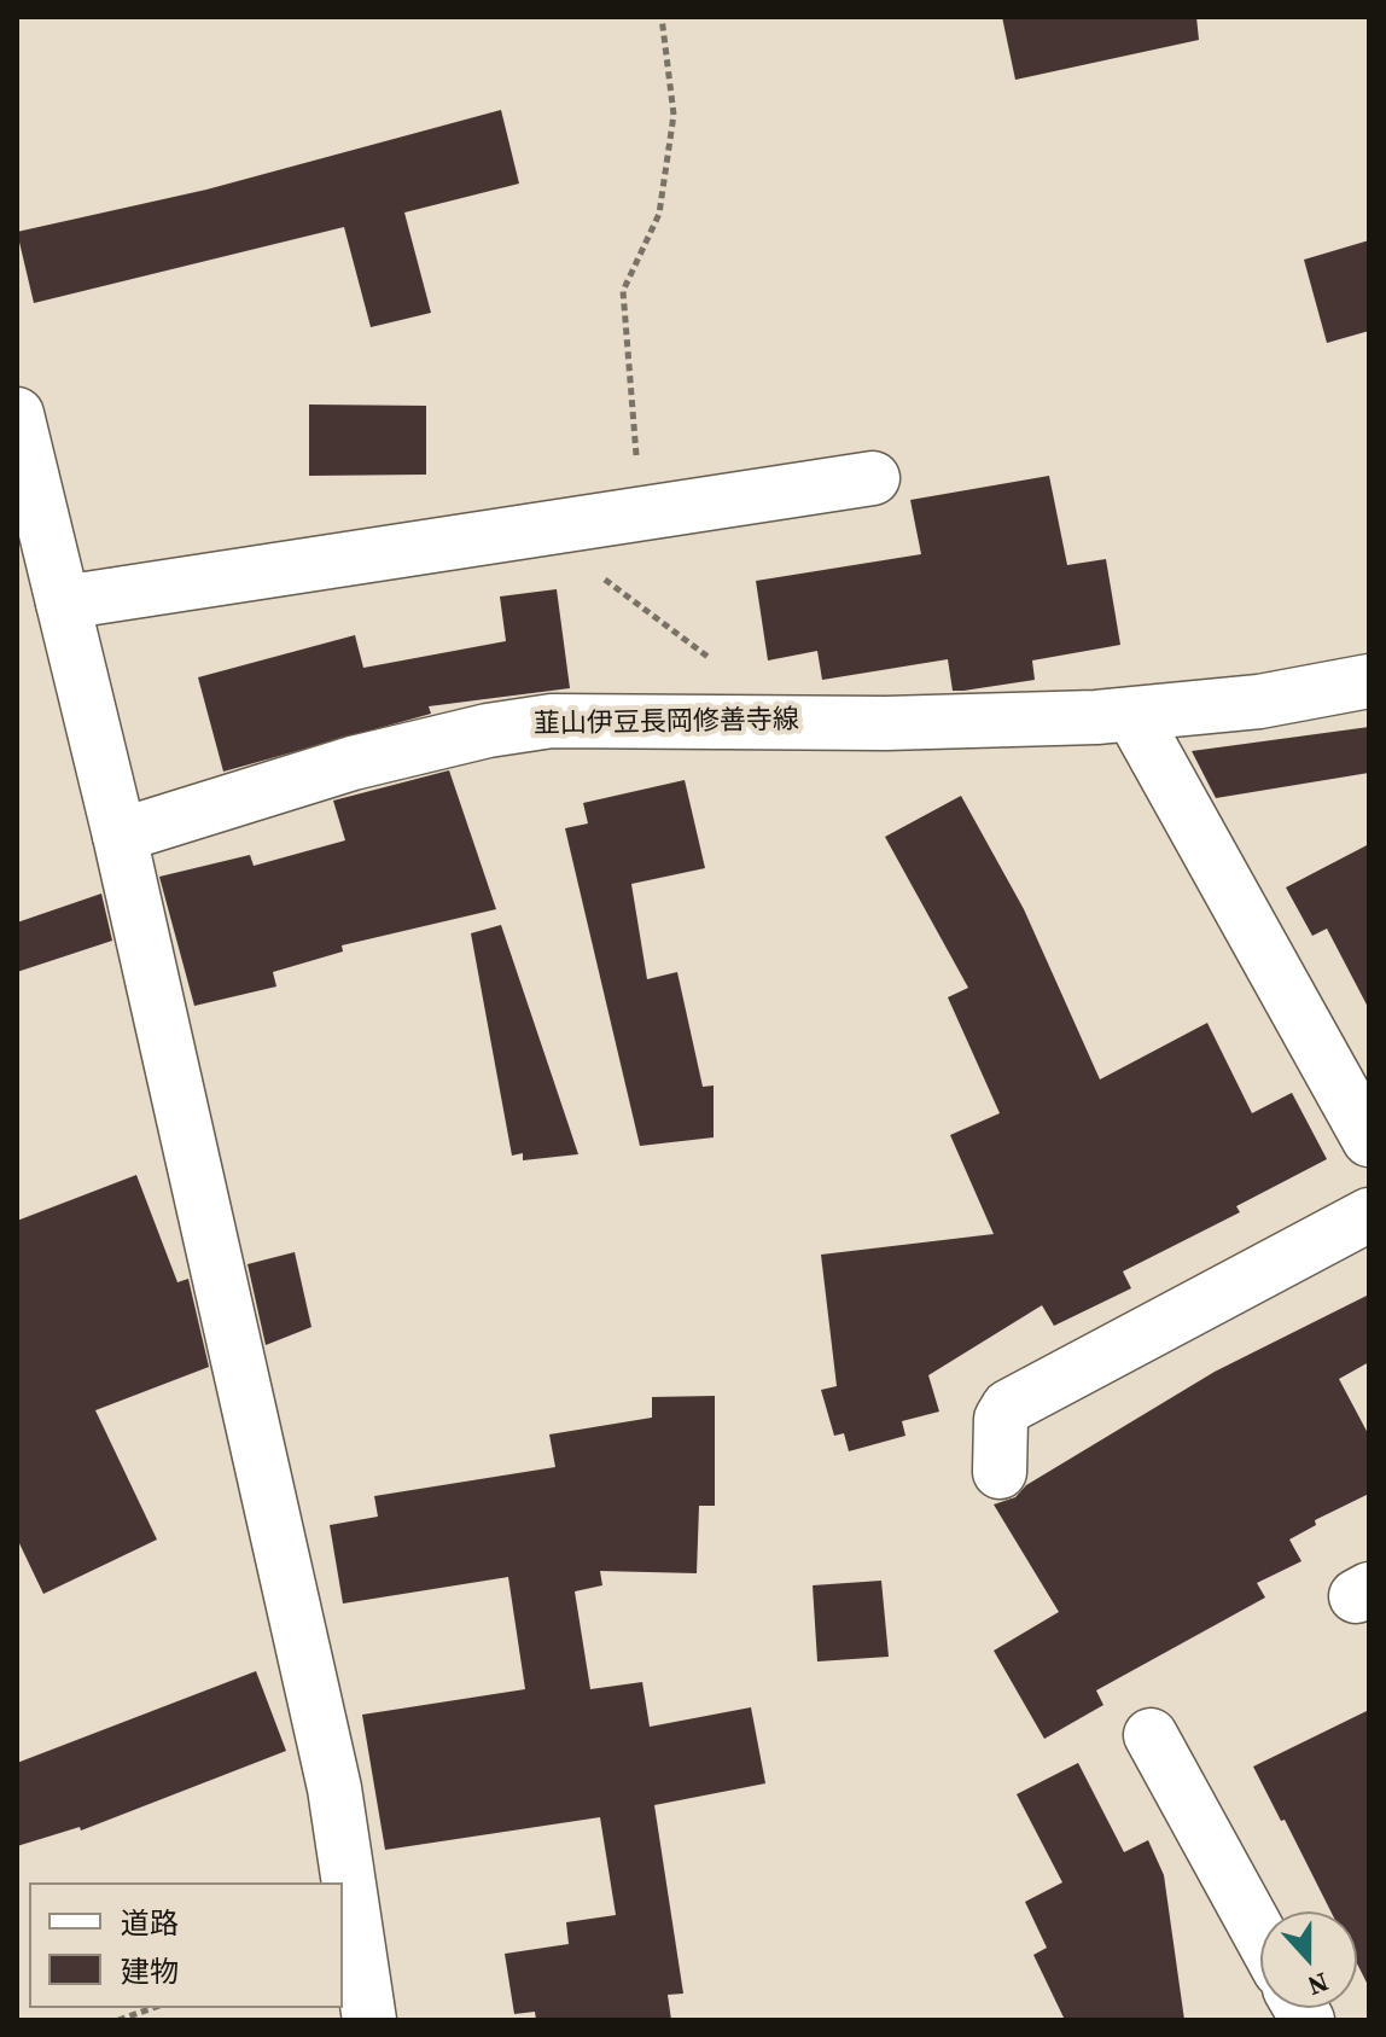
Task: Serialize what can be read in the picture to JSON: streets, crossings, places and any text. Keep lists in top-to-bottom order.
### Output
{
  "streets": {
    "street": ["韮山伊豆長岡修善寺線"]
  },
  "legend": ["道路", "建物"],
  "north": "bottom"
}
